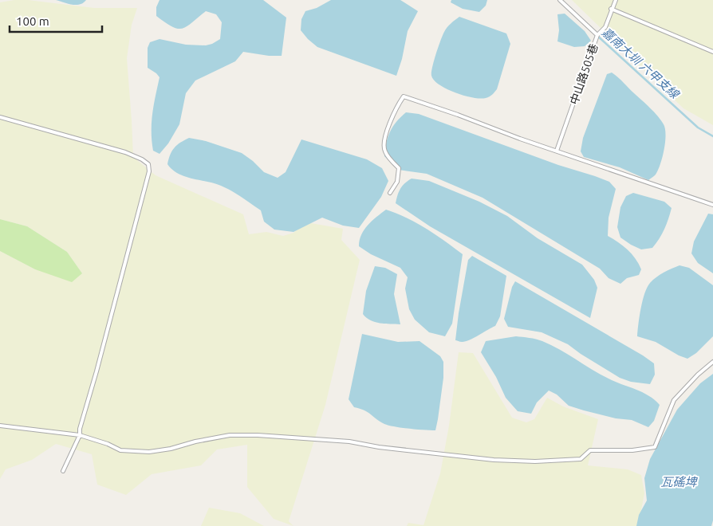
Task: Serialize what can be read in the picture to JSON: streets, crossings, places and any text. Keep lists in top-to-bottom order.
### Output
{
  "streets": {
    "lane": ["中山路505巷"]
  },
  "water": ["嘉南大圳 六甲支線", "瓦磘埤"],
  "scale_bar": "100 m"
}
